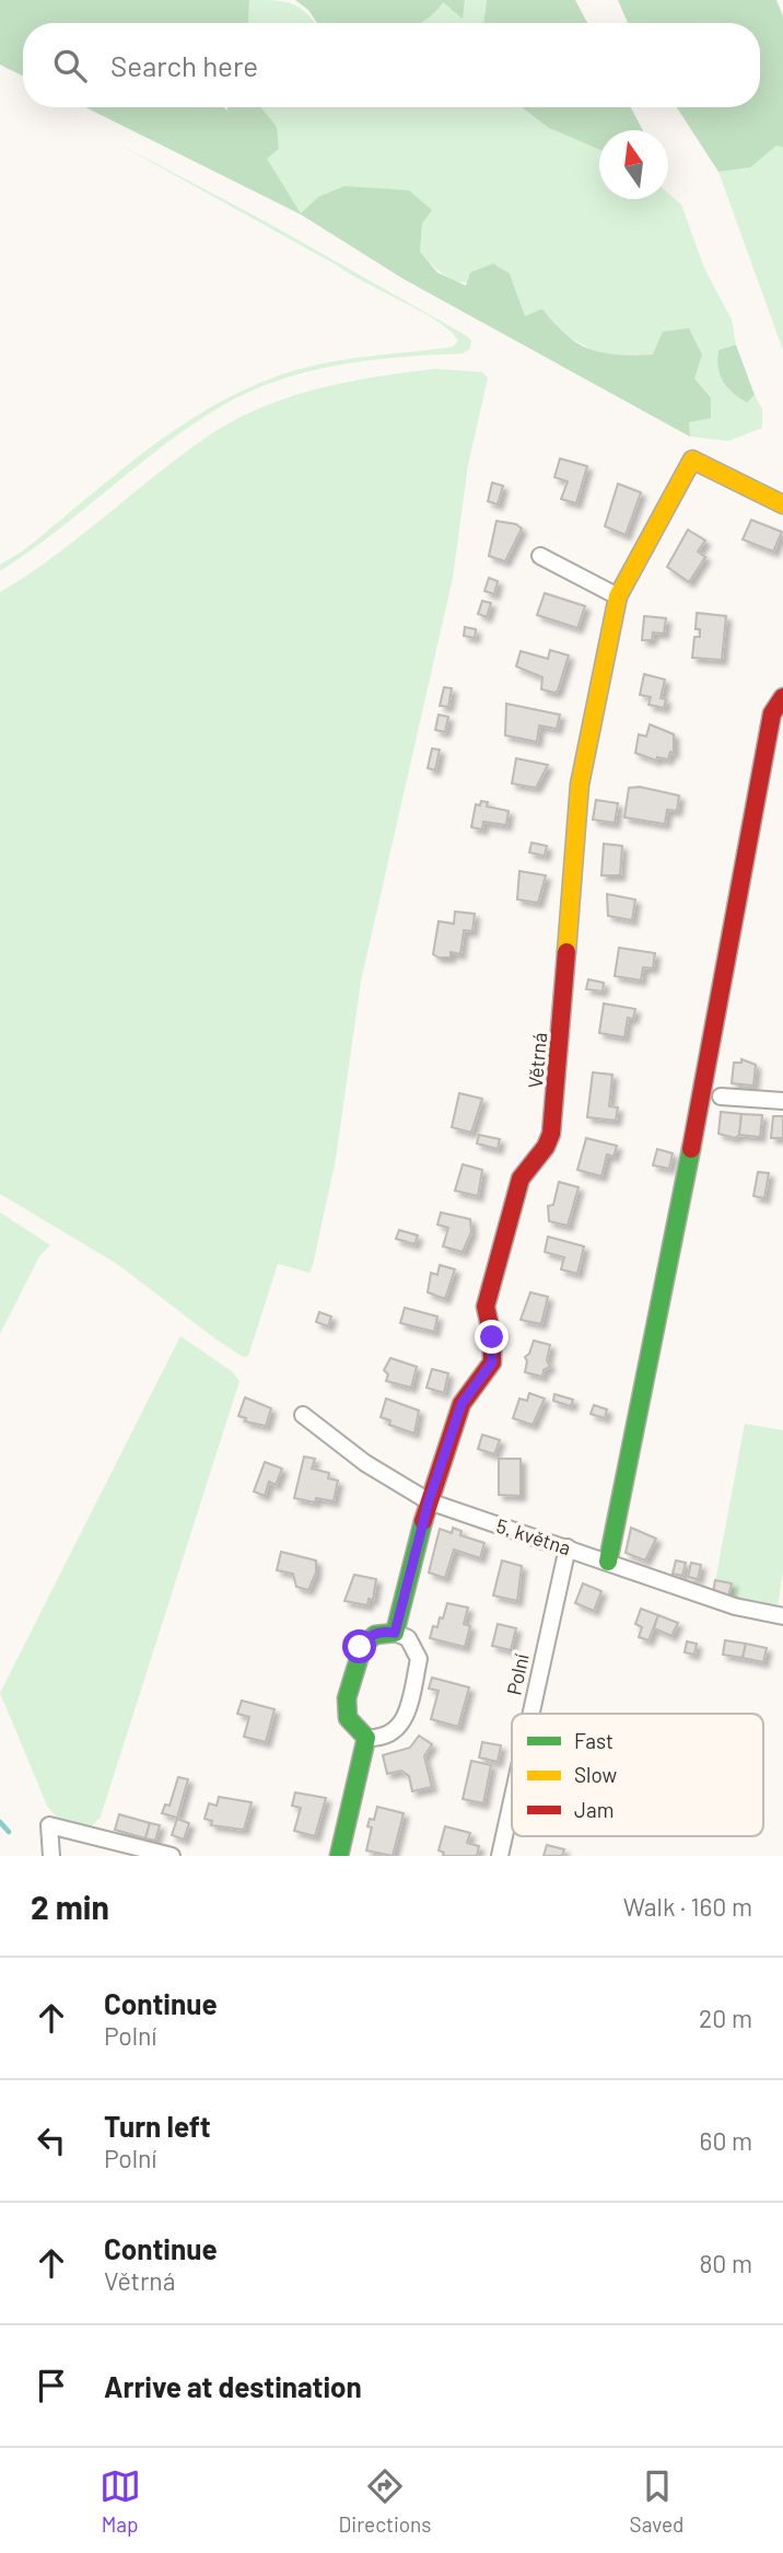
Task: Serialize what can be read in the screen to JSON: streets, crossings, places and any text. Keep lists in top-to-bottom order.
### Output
{
  "streets": {
    "street": ["Větrná", "5. května", "Polní"]
  },
  "crossings": [
    ["Větrná", "5. května"],
    ["5. května", "Polní"]
  ],
  "legend": ["Fast", "Slow", "Jam"],
  "north": "top",
  "page": {
    "search": "Search here",
    "heading": ["2 min", "Walk · 160 m"],
    "list": [
      ["Continue", "Polní", "20 m"],
      ["Turn left", "Polní", "60 m"],
      ["Continue", "Větrná", "80 m"],
      "Arrive at destination"
    ],
    "nav": ["Map", "Directions", "Saved"]
  }
}
